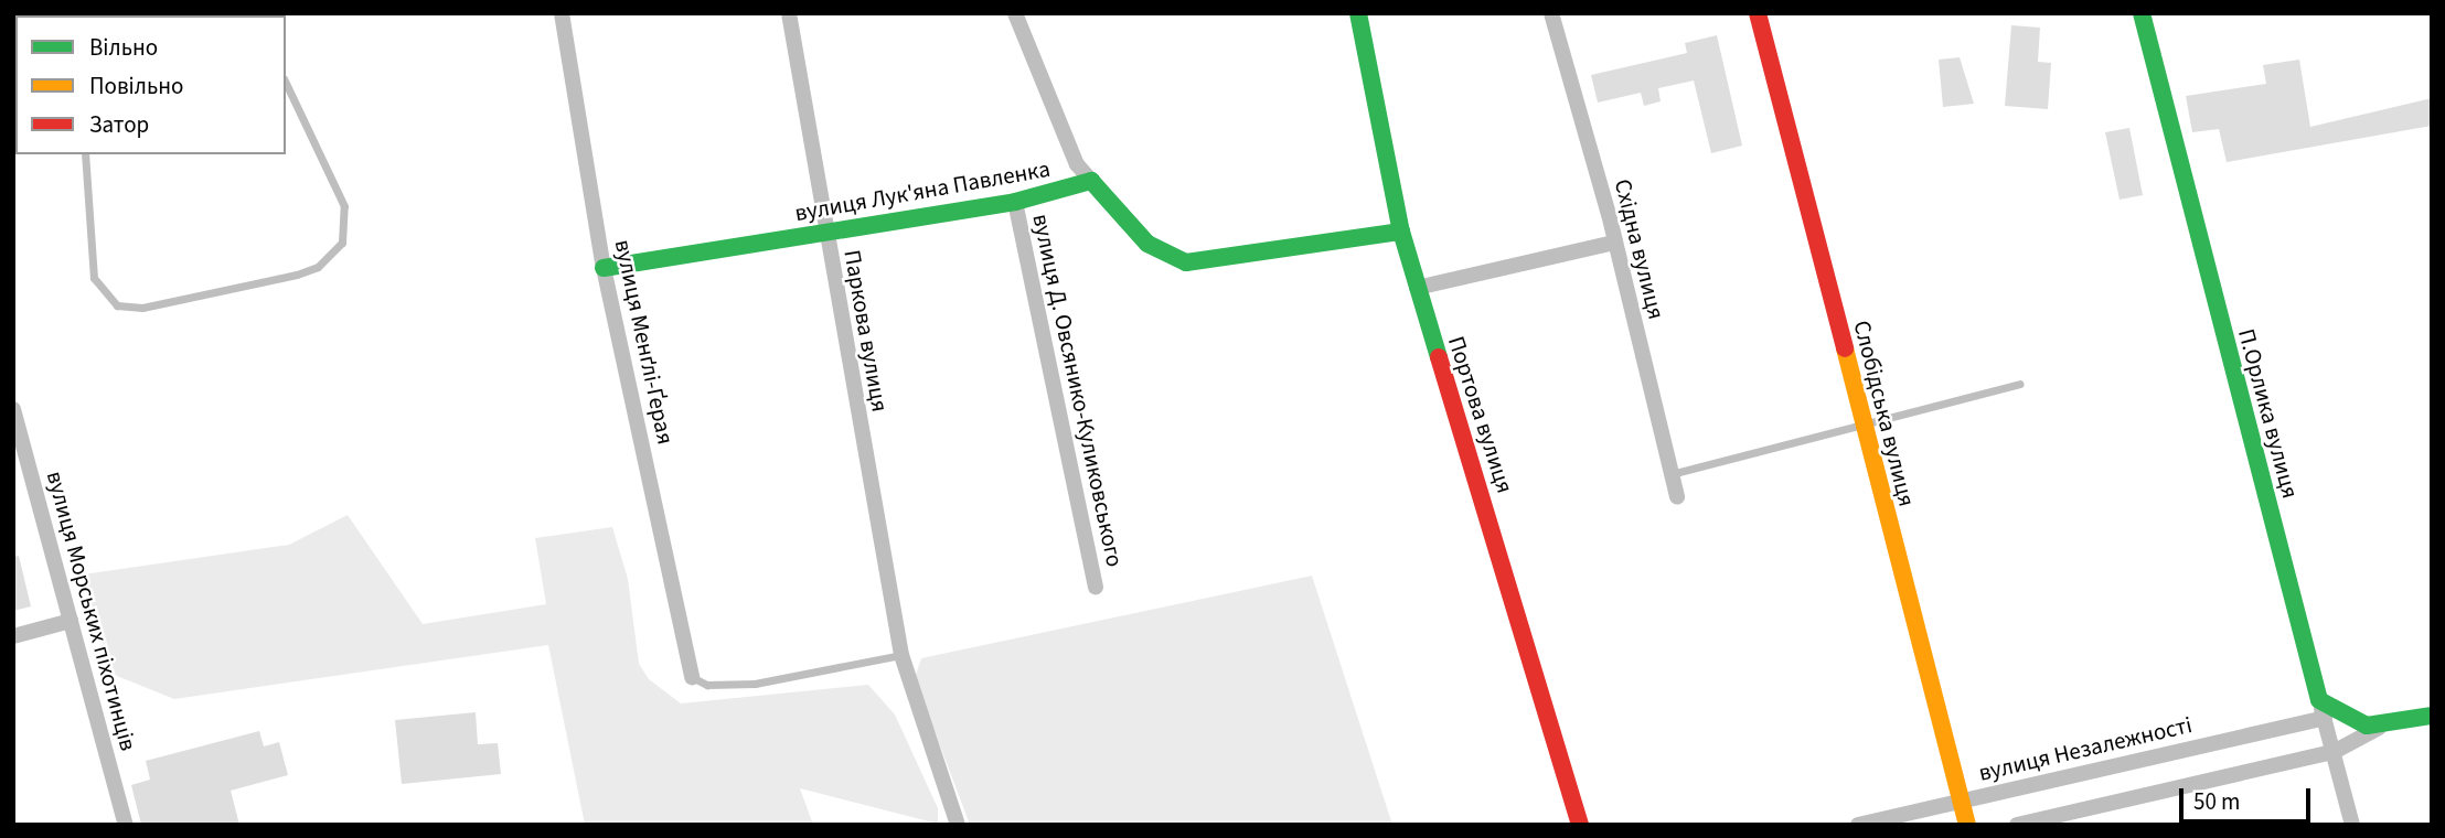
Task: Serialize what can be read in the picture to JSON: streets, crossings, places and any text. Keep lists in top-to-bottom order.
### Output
{
  "streets": {
    "street": [
      "вулиця Лук'яна Павленка",
      "Східна вулиця",
      "Паркова вулиця",
      "вулиця Менґлі-Ґерая",
      "вулиця Д. Овсянико-Куликовського",
      "Слобідська вулиця",
      "П.Орлика вулиця",
      "Портова вулиця",
      "вулиця Морських піхотинців",
      "вулиця Незалежності"
    ]
  },
  "crossings": [
    ["вулиця Лук'яна Павленка", "Паркова вулиця"],
    ["вулиця Лук'яна Павленка", "вулиця Менґлі-Ґерая"],
    ["вулиця Лук'яна Павленка", "вулиця Д. Овсянико-Куликовського"],
    ["Слобідська вулиця", "вулиця Незалежності"],
    ["П.Орлика вулиця", "вулиця Незалежності"]
  ],
  "legend": ["Вільно", "Повільно", "Затор"],
  "scale_bar": "50 m"
}
